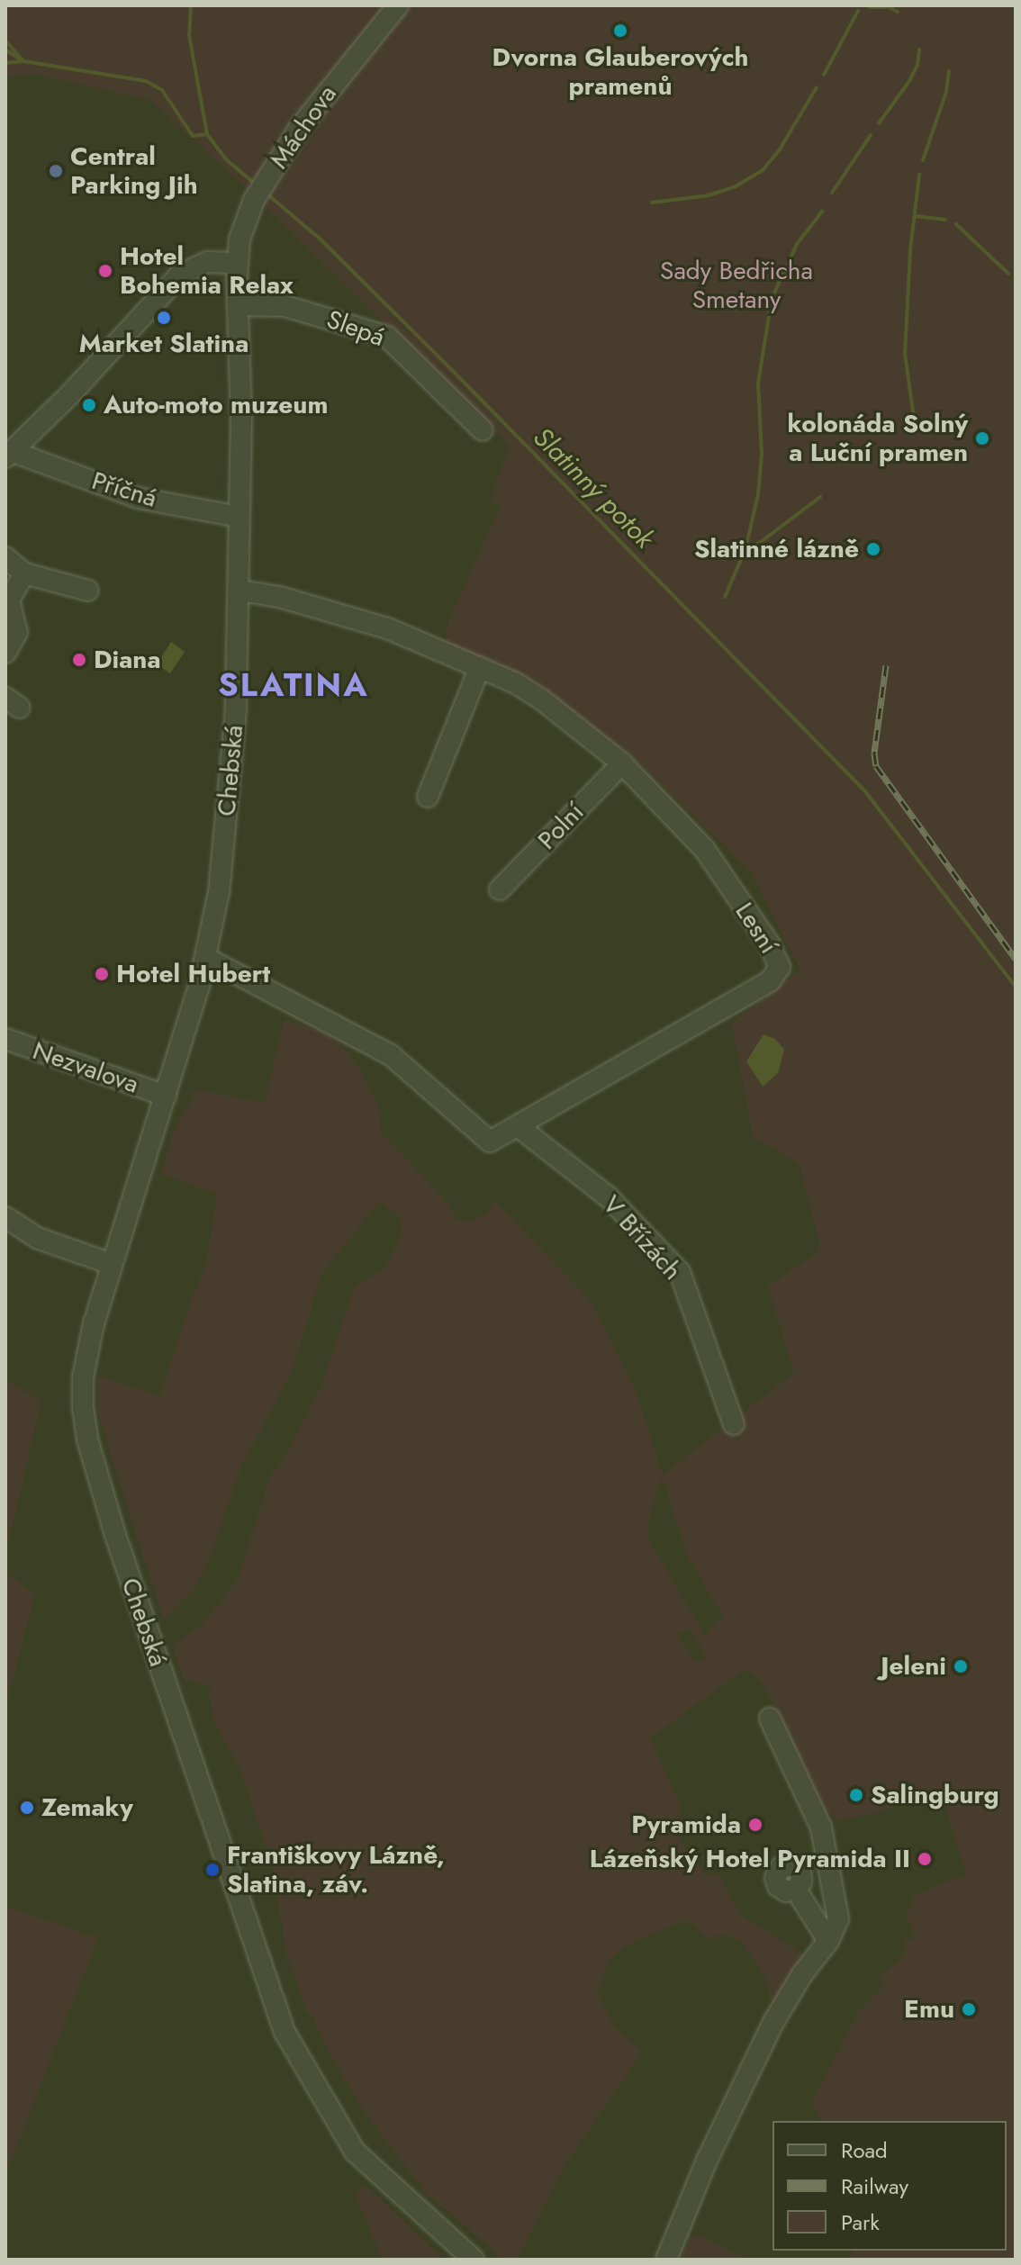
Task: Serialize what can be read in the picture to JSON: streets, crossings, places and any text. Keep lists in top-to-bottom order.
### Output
{
  "streets": {
    "street": [
      "Máchova",
      "Slepá",
      "Příčná",
      "Chebská",
      "Polní",
      "Lesní",
      "Nezvalova",
      "V Břízách"
    ]
  },
  "crossings": [
    ["Máchova", "Chebská"],
    ["Slepá", "Chebská"],
    ["Příčná", "Chebská"],
    ["Chebská", "Lesní"],
    ["Chebská", "Nezvalova"],
    ["Polní", "Lesní"],
    ["Lesní", "V Břízách"]
  ],
  "districts": ["SLATINA"],
  "water": ["Slatinný potok"],
  "parks": ["Sady Bedřicha Smetany"],
  "places": [
    "Dvorna Glauberových pramenů",
    "Central Parking Jih",
    "Hotel Bohemia Relax",
    "Market Slatina",
    "Auto-moto muzeum",
    "kolonáda Solný a Luční pramen",
    "Slatinné lázně",
    "Diana",
    "Hotel Hubert",
    "Jeleni",
    "Salingburg",
    "Zemaky",
    "Pyramida",
    "Lázeňský Hotel Pyramida II",
    "Františkovy Lázně, Slatina, záv.",
    "Emu"
  ],
  "legend": ["Road", "Railway", "Park"]
}
